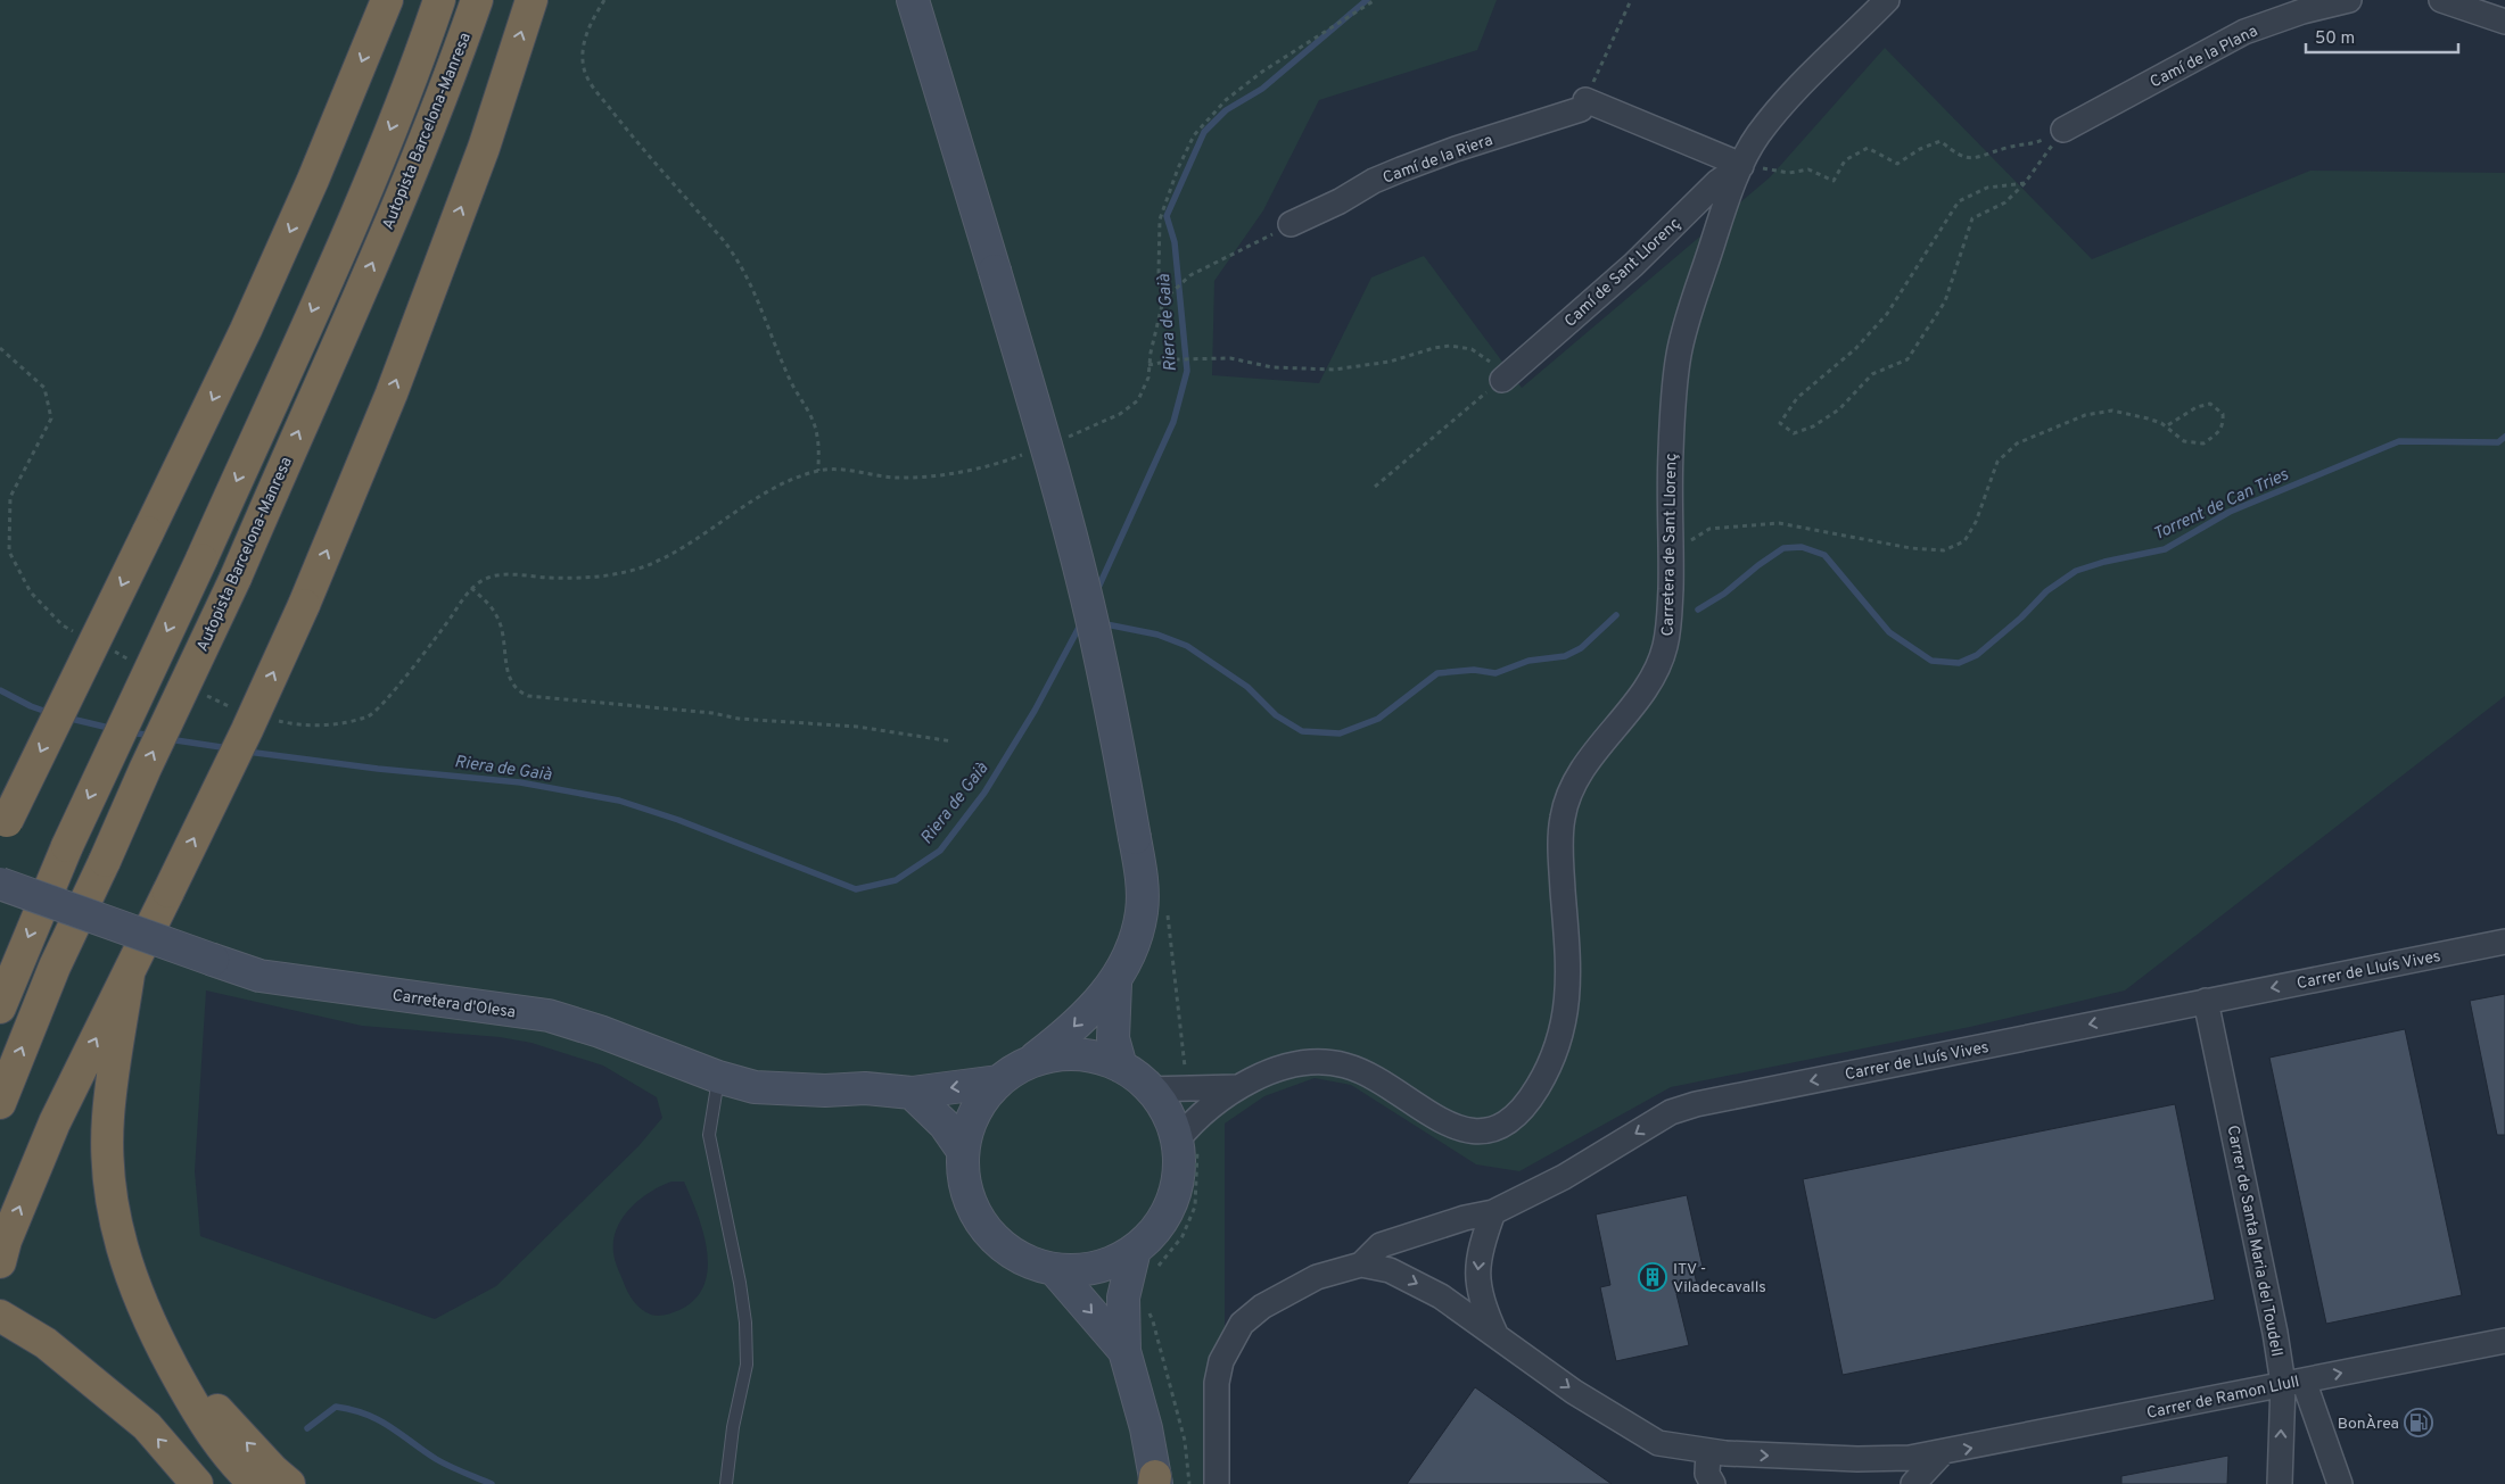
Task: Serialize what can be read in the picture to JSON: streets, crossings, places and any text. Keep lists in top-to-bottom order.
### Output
{
  "streets": {
    "highway": ["Autopista Barcelona-Manresa"],
    "street": [
      "Camí de la Plana",
      "Camí de la Riera",
      "Camí de Sant Llorenç",
      "Carretera de Sant Llorenç",
      "Carrer de Lluís Vives",
      "Carretera d'Olesa",
      "Carrer de Santa Maria del Toudell",
      "Carrer de Ramon Llull"
    ]
  },
  "crossings": [
    ["Camí de Sant Llorenç", "Carretera de Sant Llorenç"],
    ["Carrer de Lluís Vives", "Carrer de Santa Maria del Toudell"],
    ["Carrer de Lluís Vives", "Carrer de Ramon Llull"],
    ["Carrer de Santa Maria del Toudell", "Carrer de Ramon Llull"]
  ],
  "one_way": ["Carrer de Lluís Vives", "Carrer de Ramon Llull"],
  "water": ["Riera de Gaià", "Torrent de Can Tries"],
  "places": {
    "building": ["ITV - Viladecavalls"],
    "fuel station": ["BonÀrea"]
  },
  "scale_bar": "50 m"
}
